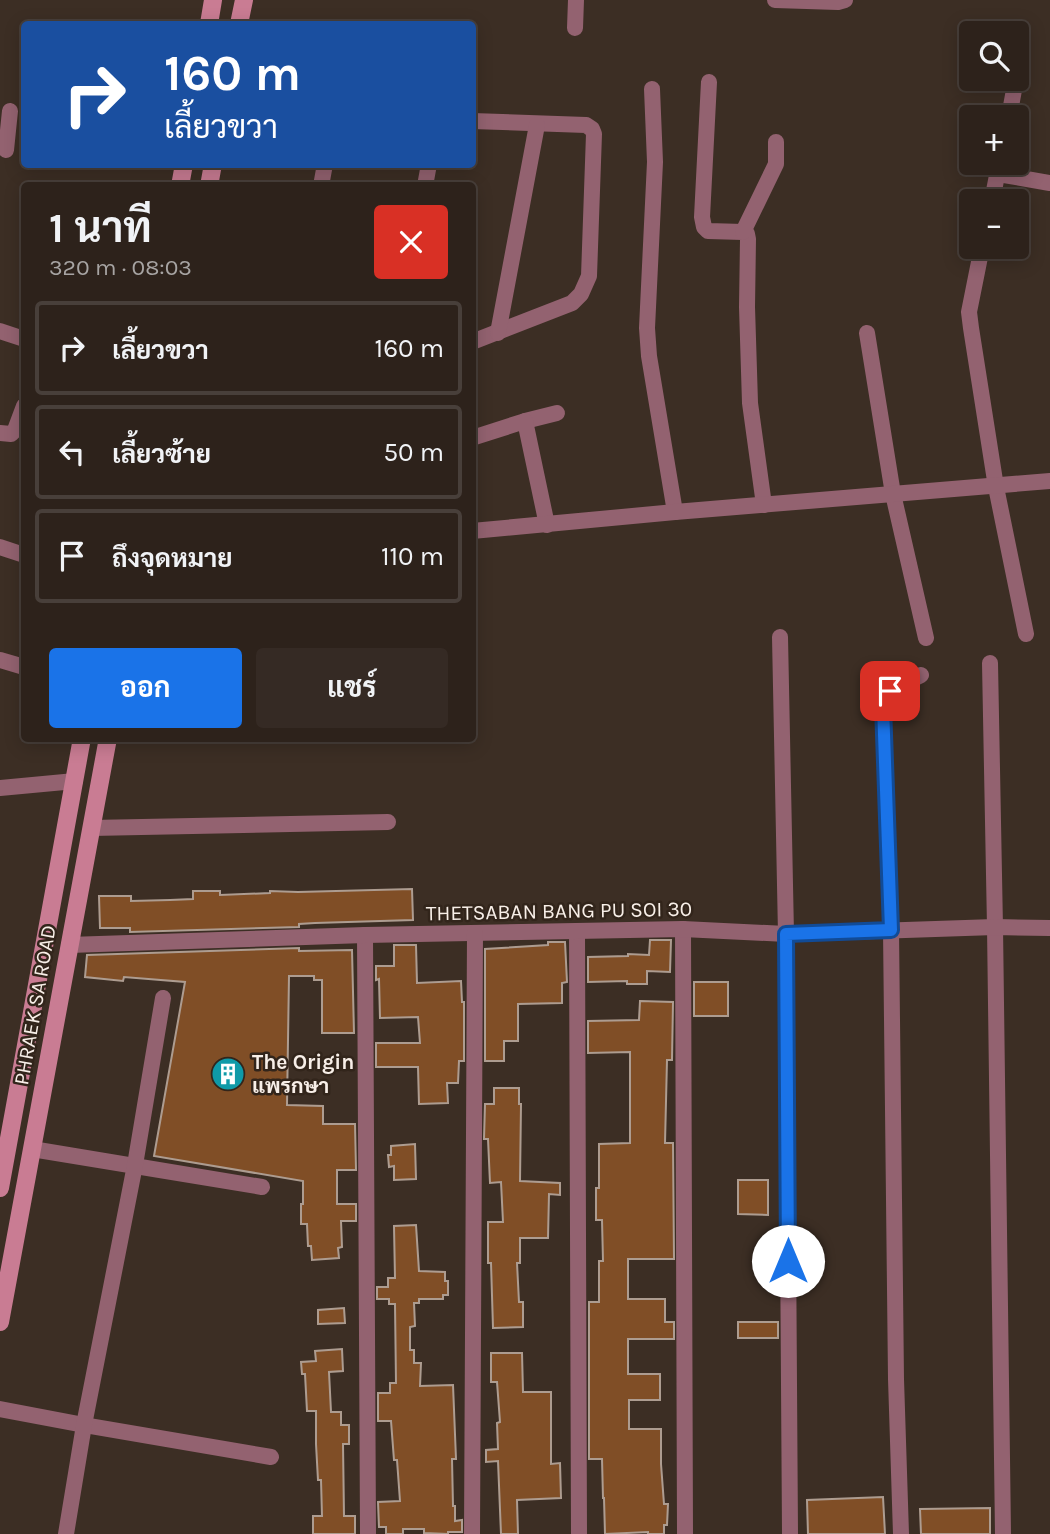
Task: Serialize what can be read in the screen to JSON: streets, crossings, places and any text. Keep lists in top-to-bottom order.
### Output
{
  "streets": {
    "main road": ["PHRAEK SA ROAD"],
    "street": ["THETSABAN BANG PU SOI 30"]
  },
  "crossings": [
    ["THETSABAN BANG PU SOI 30", "PHRAEK SA ROAD"]
  ],
  "places": {
    "building": ["The Origin แพรกษา"]
  },
  "page": {
    "map_buttons": ["+", "−"],
    "turn": ["160 m", "เลี้ยวขวา"],
    "heading": ["1 นาที", "320 m · 08:03"],
    "list": [
      {
        "name": "เลี้ยวขวา",
        "value": "160 m"
      },
      {
        "name": "เลี้ยวซ้าย",
        "value": "50 m"
      },
      {
        "name": "ถึงจุดหมาย",
        "value": "110 m"
      }
    ],
    "buttons": ["ออก", "แชร์"]
  }
}
